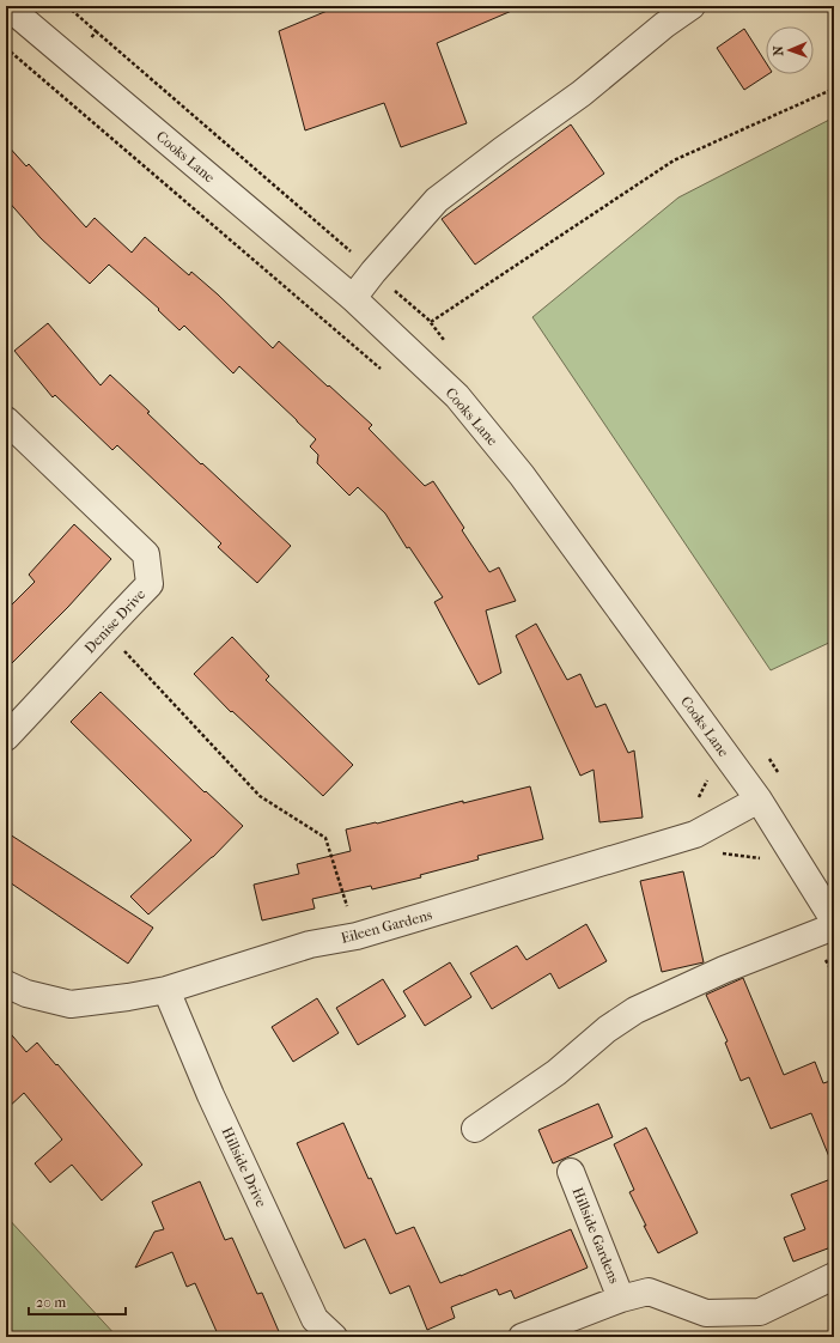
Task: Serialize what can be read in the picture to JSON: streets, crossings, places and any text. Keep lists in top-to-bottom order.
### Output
{
  "streets": {
    "street": [
      "Cooks Lane",
      "Denise Drive",
      "Eileen Gardens",
      "Hillside Drive",
      "Hillside Gardens"
    ]
  },
  "crossings": [
    ["Cooks Lane", "Eileen Gardens"],
    ["Eileen Gardens", "Hillside Drive"]
  ],
  "scale_bar": "20 m",
  "north": "left"
}
